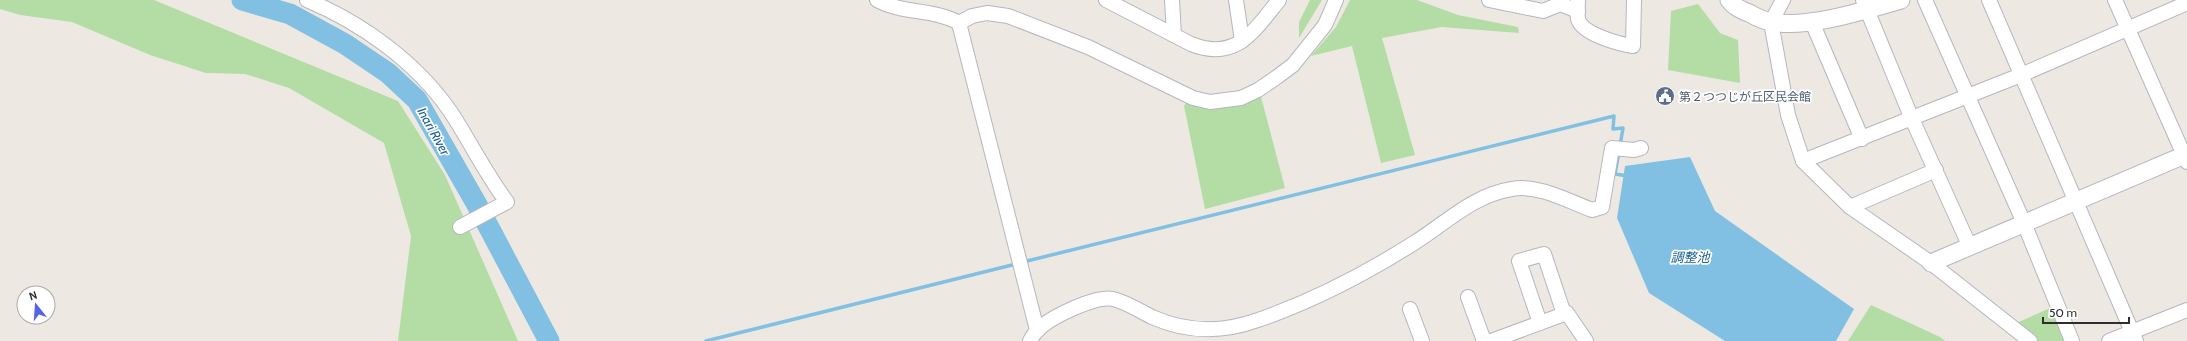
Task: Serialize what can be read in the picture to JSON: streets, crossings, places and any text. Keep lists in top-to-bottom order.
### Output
{
  "water": ["Inari River", "調整池"],
  "places": {
    "public building": ["第２つつじが丘区民会館"]
  },
  "scale_bar": "50 m",
  "north": "top"
}
